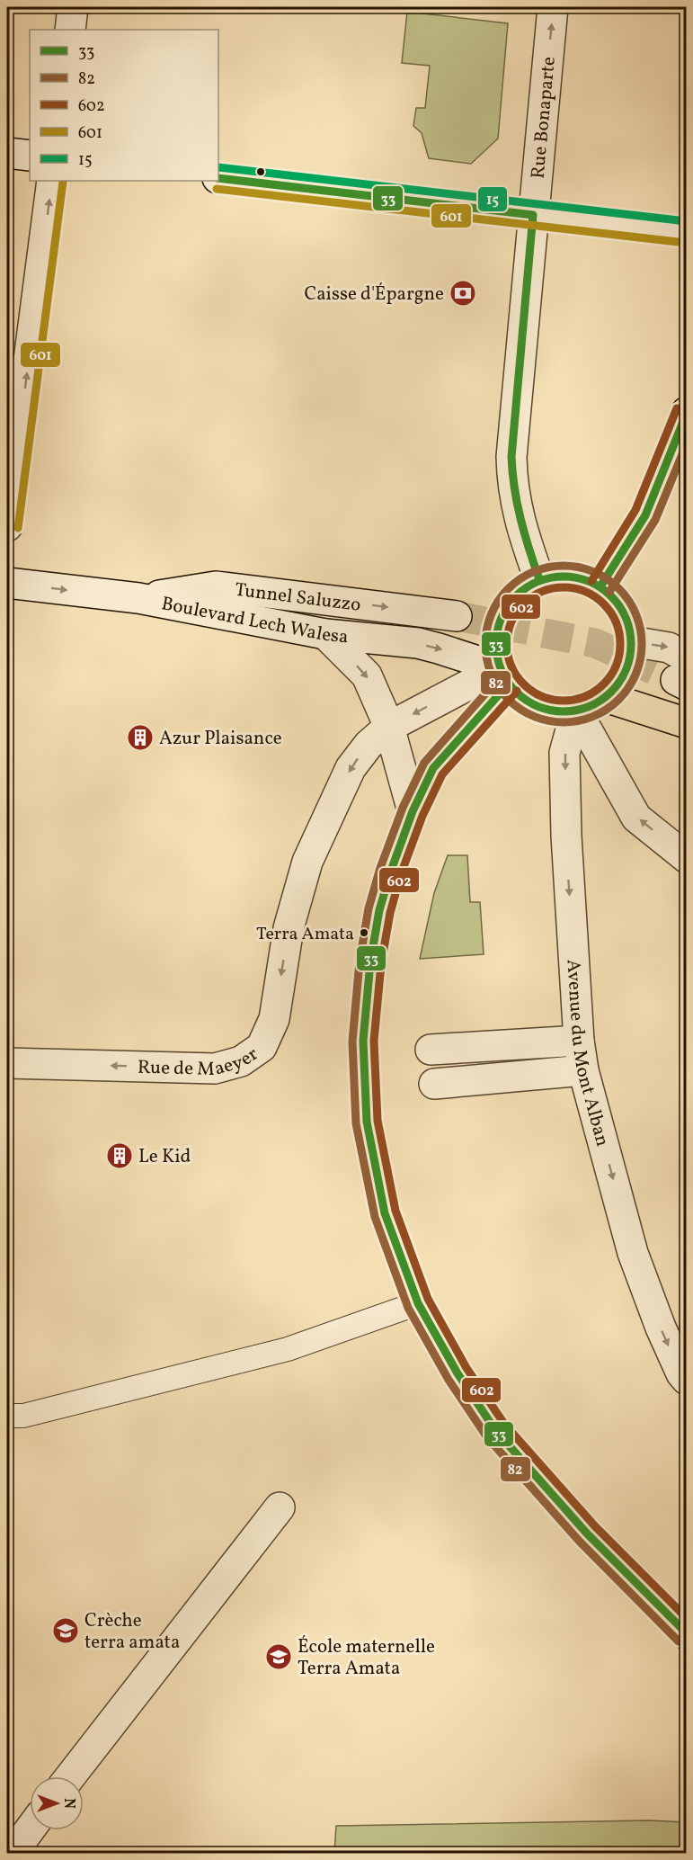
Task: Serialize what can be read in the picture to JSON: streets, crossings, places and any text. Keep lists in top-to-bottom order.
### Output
{
  "streets": {
    "street": [
      "Rue Bonaparte",
      "Tunnel Saluzzo",
      "Boulevard Lech Walesa",
      "Avenue du Mont Alban",
      "Rue de Maeyer"
    ]
  },
  "crossings": [
    ["Rue Bonaparte", "Boulevard Lech Walesa"],
    ["Rue Bonaparte", "Avenue du Mont Alban"],
    ["Rue Bonaparte", "Rue de Maeyer"],
    ["Tunnel Saluzzo", "Boulevard Lech Walesa"],
    ["Boulevard Lech Walesa", "Avenue du Mont Alban"],
    ["Boulevard Lech Walesa", "Rue de Maeyer"],
    ["Avenue du Mont Alban", "Rue de Maeyer"]
  ],
  "one_way": [
    "Rue Bonaparte",
    "Tunnel Saluzzo",
    "Boulevard Lech Walesa",
    "Avenue du Mont Alban",
    "Rue de Maeyer"
  ],
  "places": {
    "bank": ["Caisse d'Épargne"],
    "building": ["Azur Plaisance", "Le Kid"],
    "other": ["Terra Amata"],
    "school or university": ["Crèche terra amata", "École maternelle Terra Amata"]
  },
  "lines": [
    "transit line 15",
    "transit line 33",
    "transit line 601",
    "transit line 602",
    "transit line 82"
  ],
  "legend": [
    "33",
    "82",
    "602",
    "601",
    "15"
  ],
  "north": "right"
}
